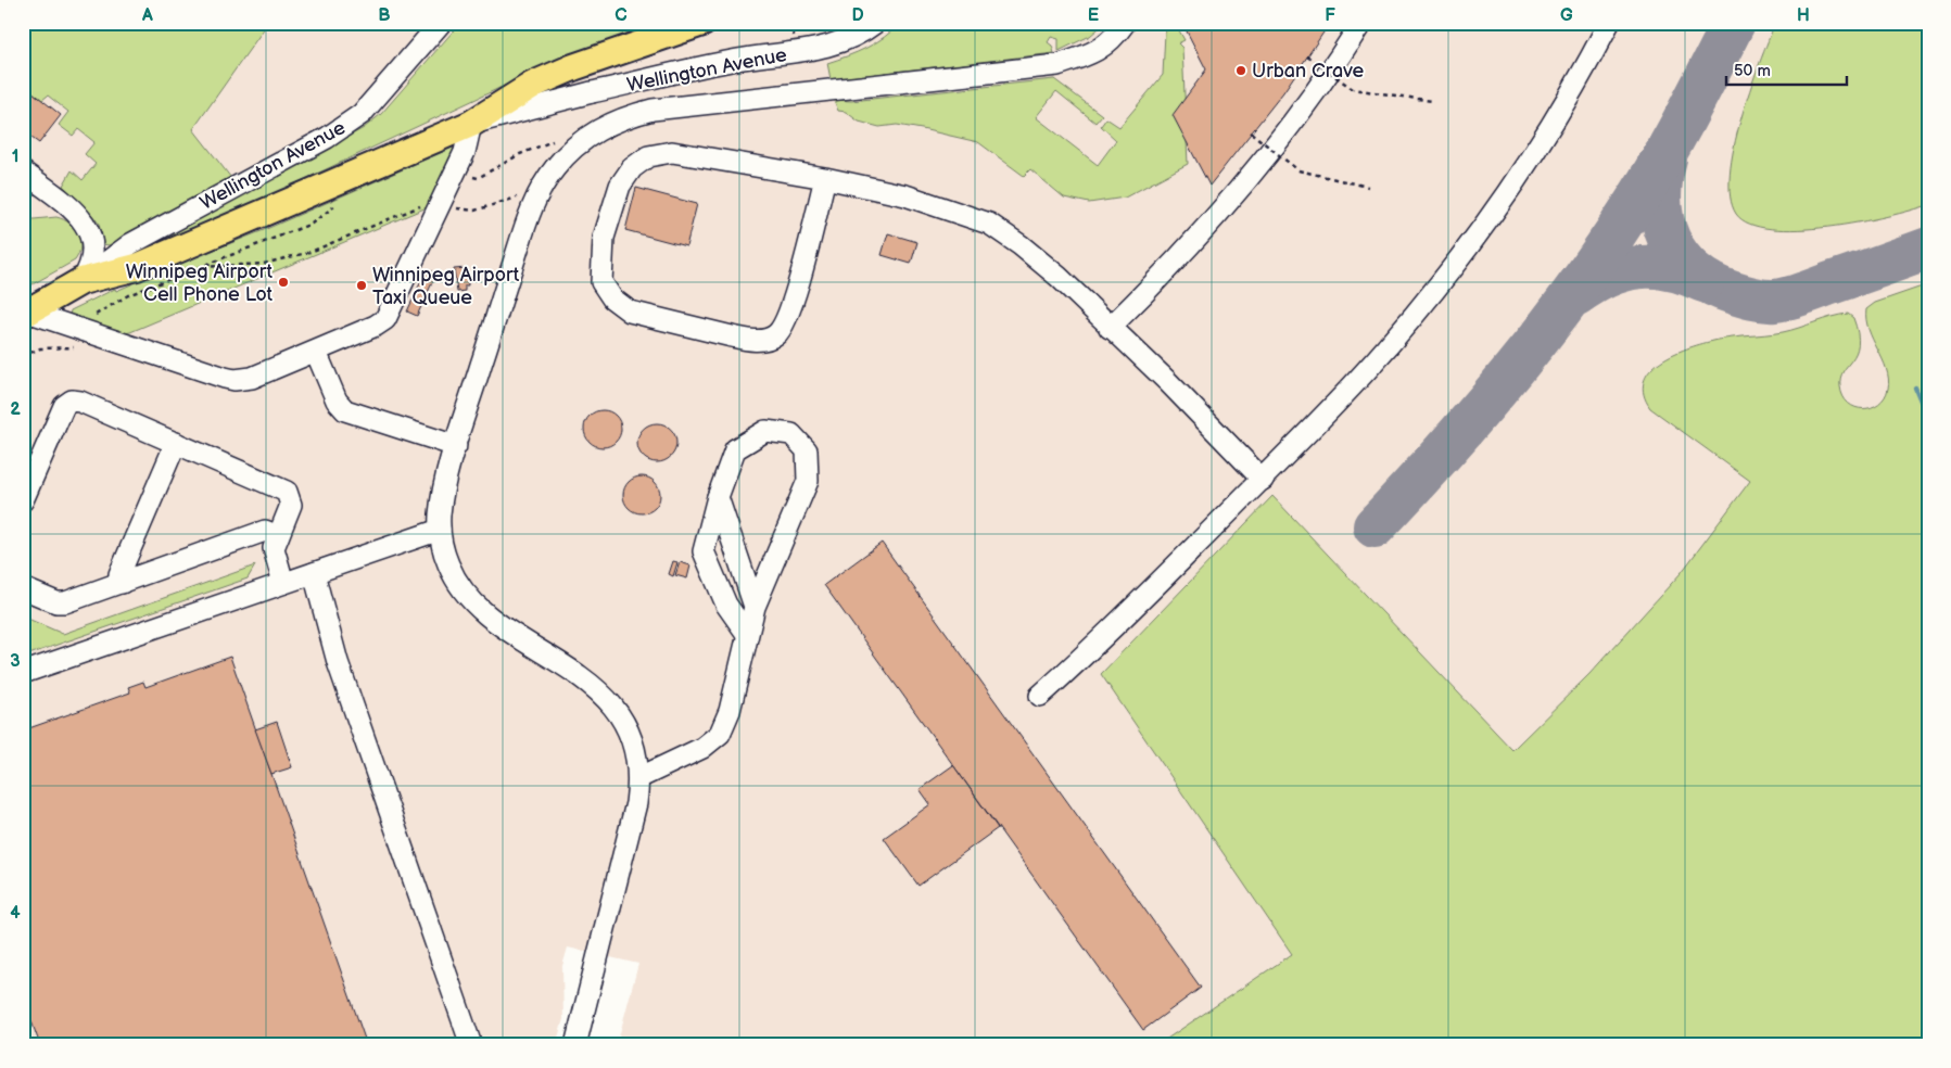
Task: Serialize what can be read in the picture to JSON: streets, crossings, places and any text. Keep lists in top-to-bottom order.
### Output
{
  "streets": {
    "main road": ["Wellington Avenue"]
  },
  "places": ["Urban Crave", "Winnipeg Airport Cell Phone Lot", "Winnipeg Airport Taxi Queue"],
  "scale_bar": "50 m",
  "grid": {
    "columns": [
      "A",
      "B",
      "C",
      "D",
      "E",
      "F",
      "G",
      "H"
    ],
    "rows": [
      "1",
      "2",
      "3",
      "4"
    ]
  }
}
